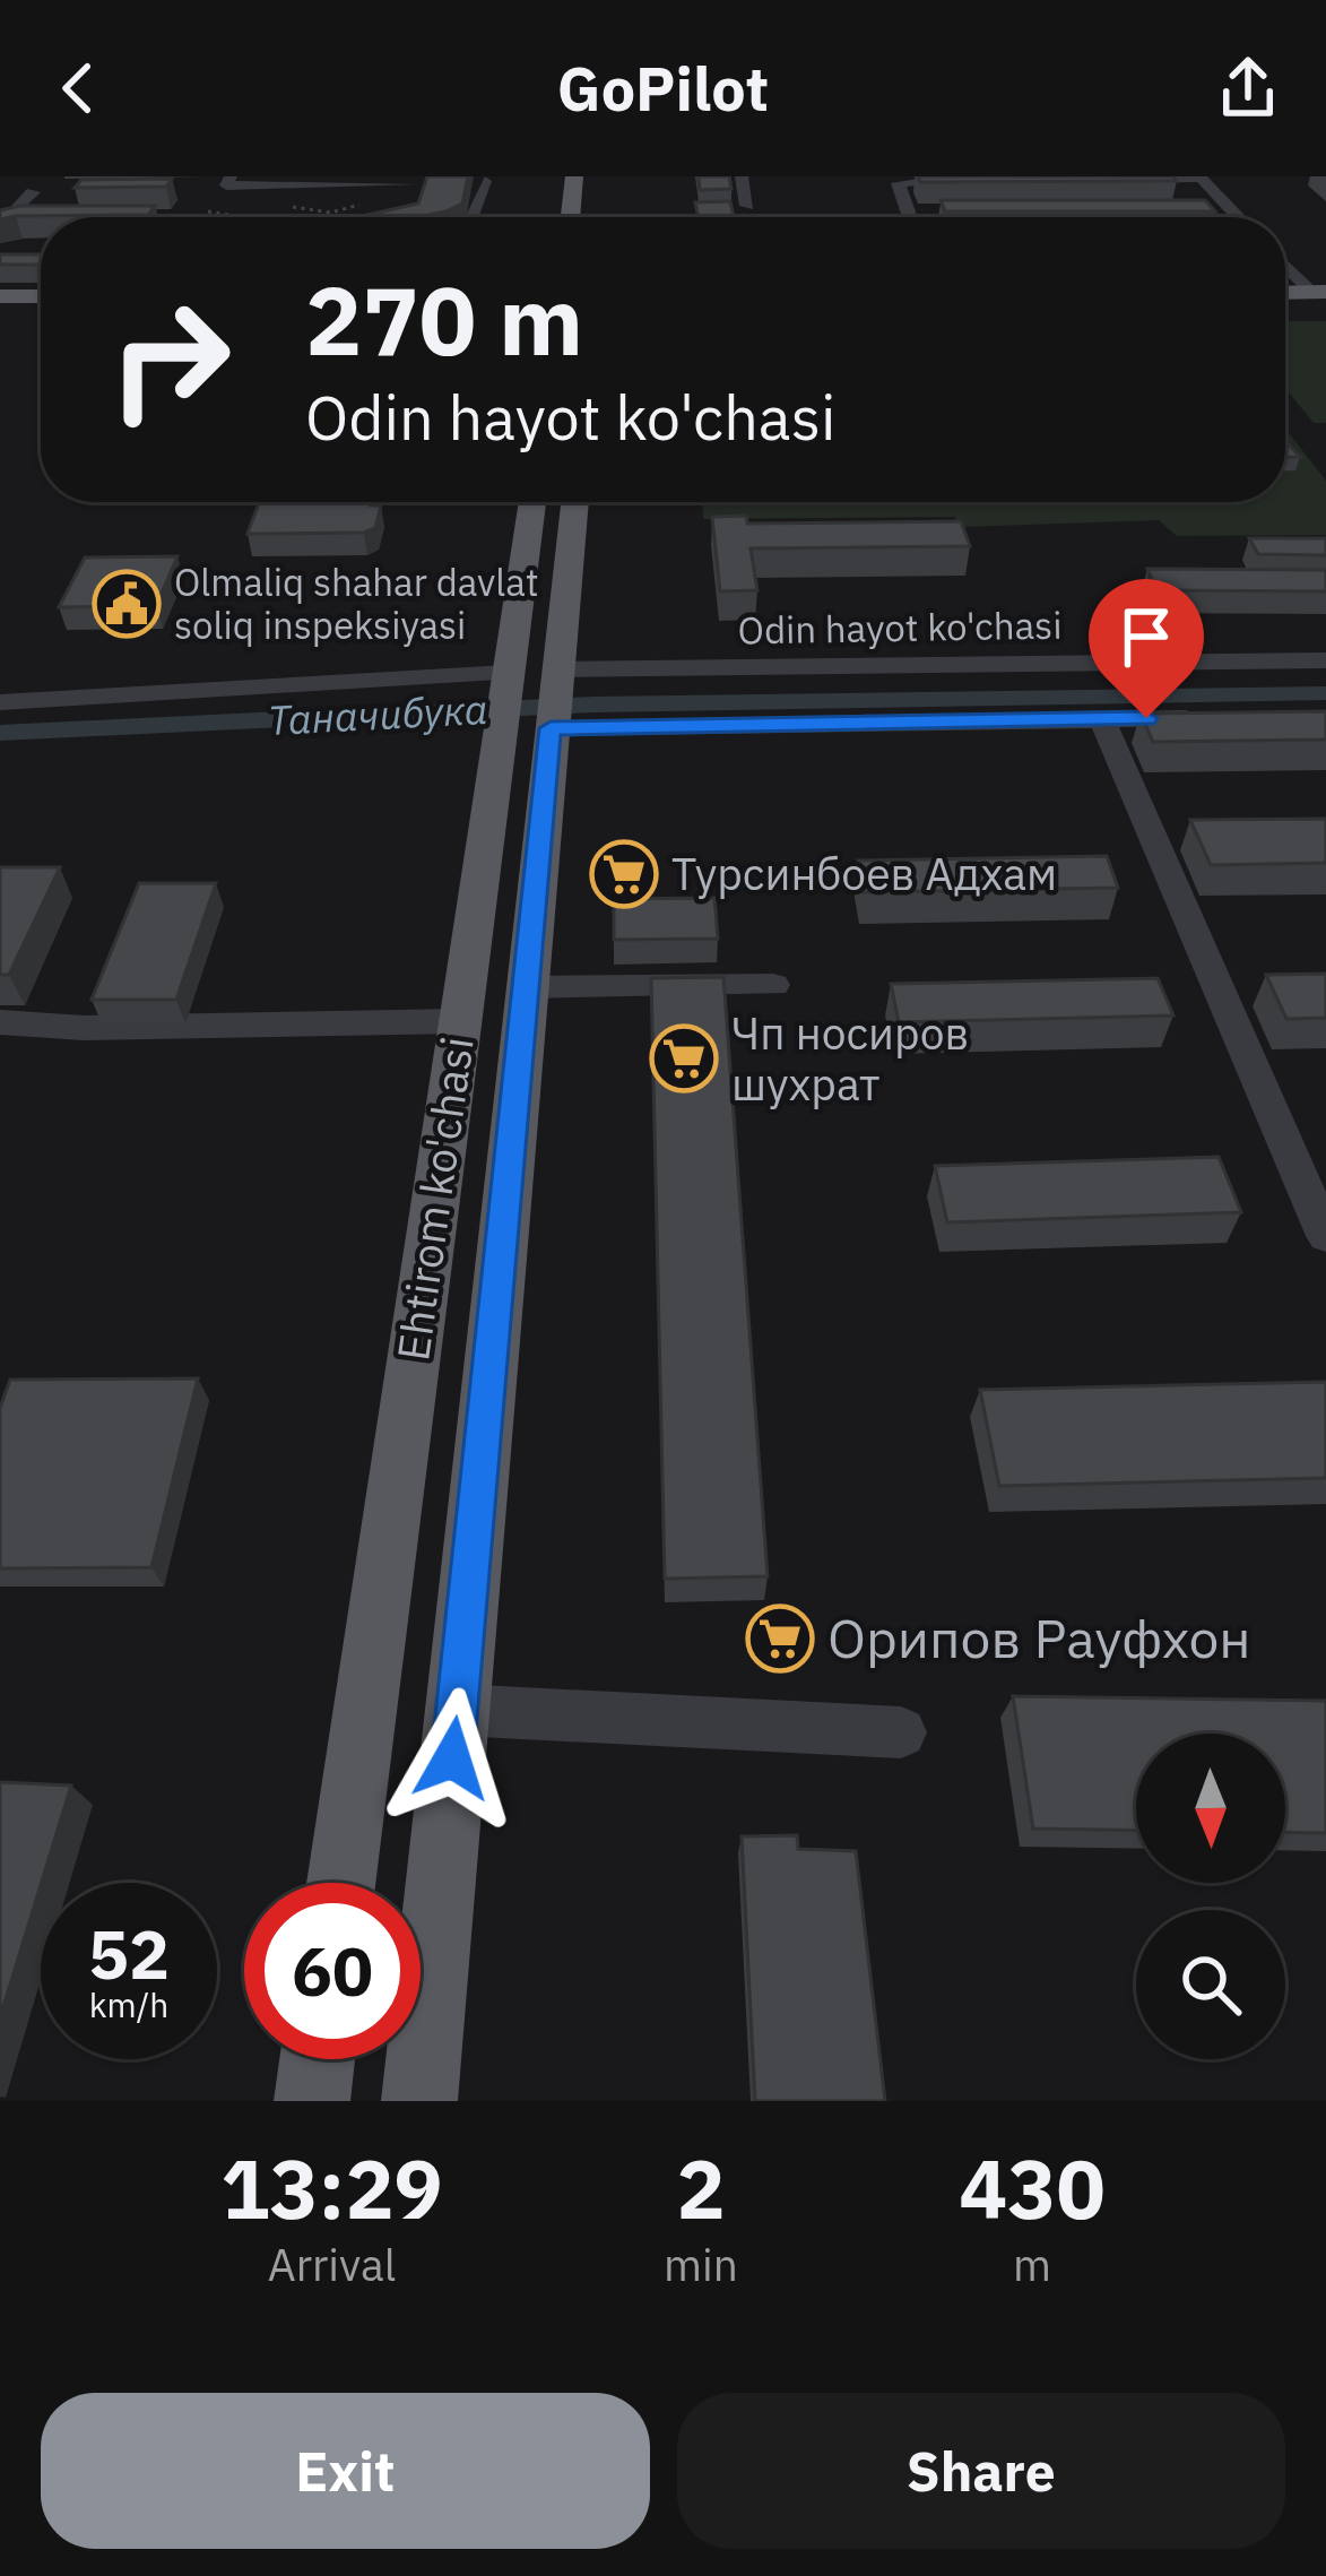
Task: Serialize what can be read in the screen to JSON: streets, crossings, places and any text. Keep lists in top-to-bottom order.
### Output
{
  "streets": {
    "main road": ["Ehtirom ko'chasi"],
    "street": ["Odin hayot ko'chasi"]
  },
  "crossings": [
    ["Odin hayot ko'chasi", "Ehtirom ko'chasi"]
  ],
  "water": ["Таначибука"],
  "places": {
    "public building": ["Olmaliq shahar davlat soliq inspeksiyasi"],
    "supermarket": ["Турсинбоев Адхам", "Чп носиров шухрат", "Орипов Рауфхон"]
  },
  "north": "bottom",
  "page": {
    "header": "GoPilot",
    "turn": ["270 m", "Odin hayot ko'chasi"],
    "speed": "52 km/h",
    "limit": "60",
    "eta": [
      "13:29",
      "Arrival",
      "2",
      "min",
      "430",
      "m"
    ],
    "buttons": ["Exit", "Share"]
  }
}
